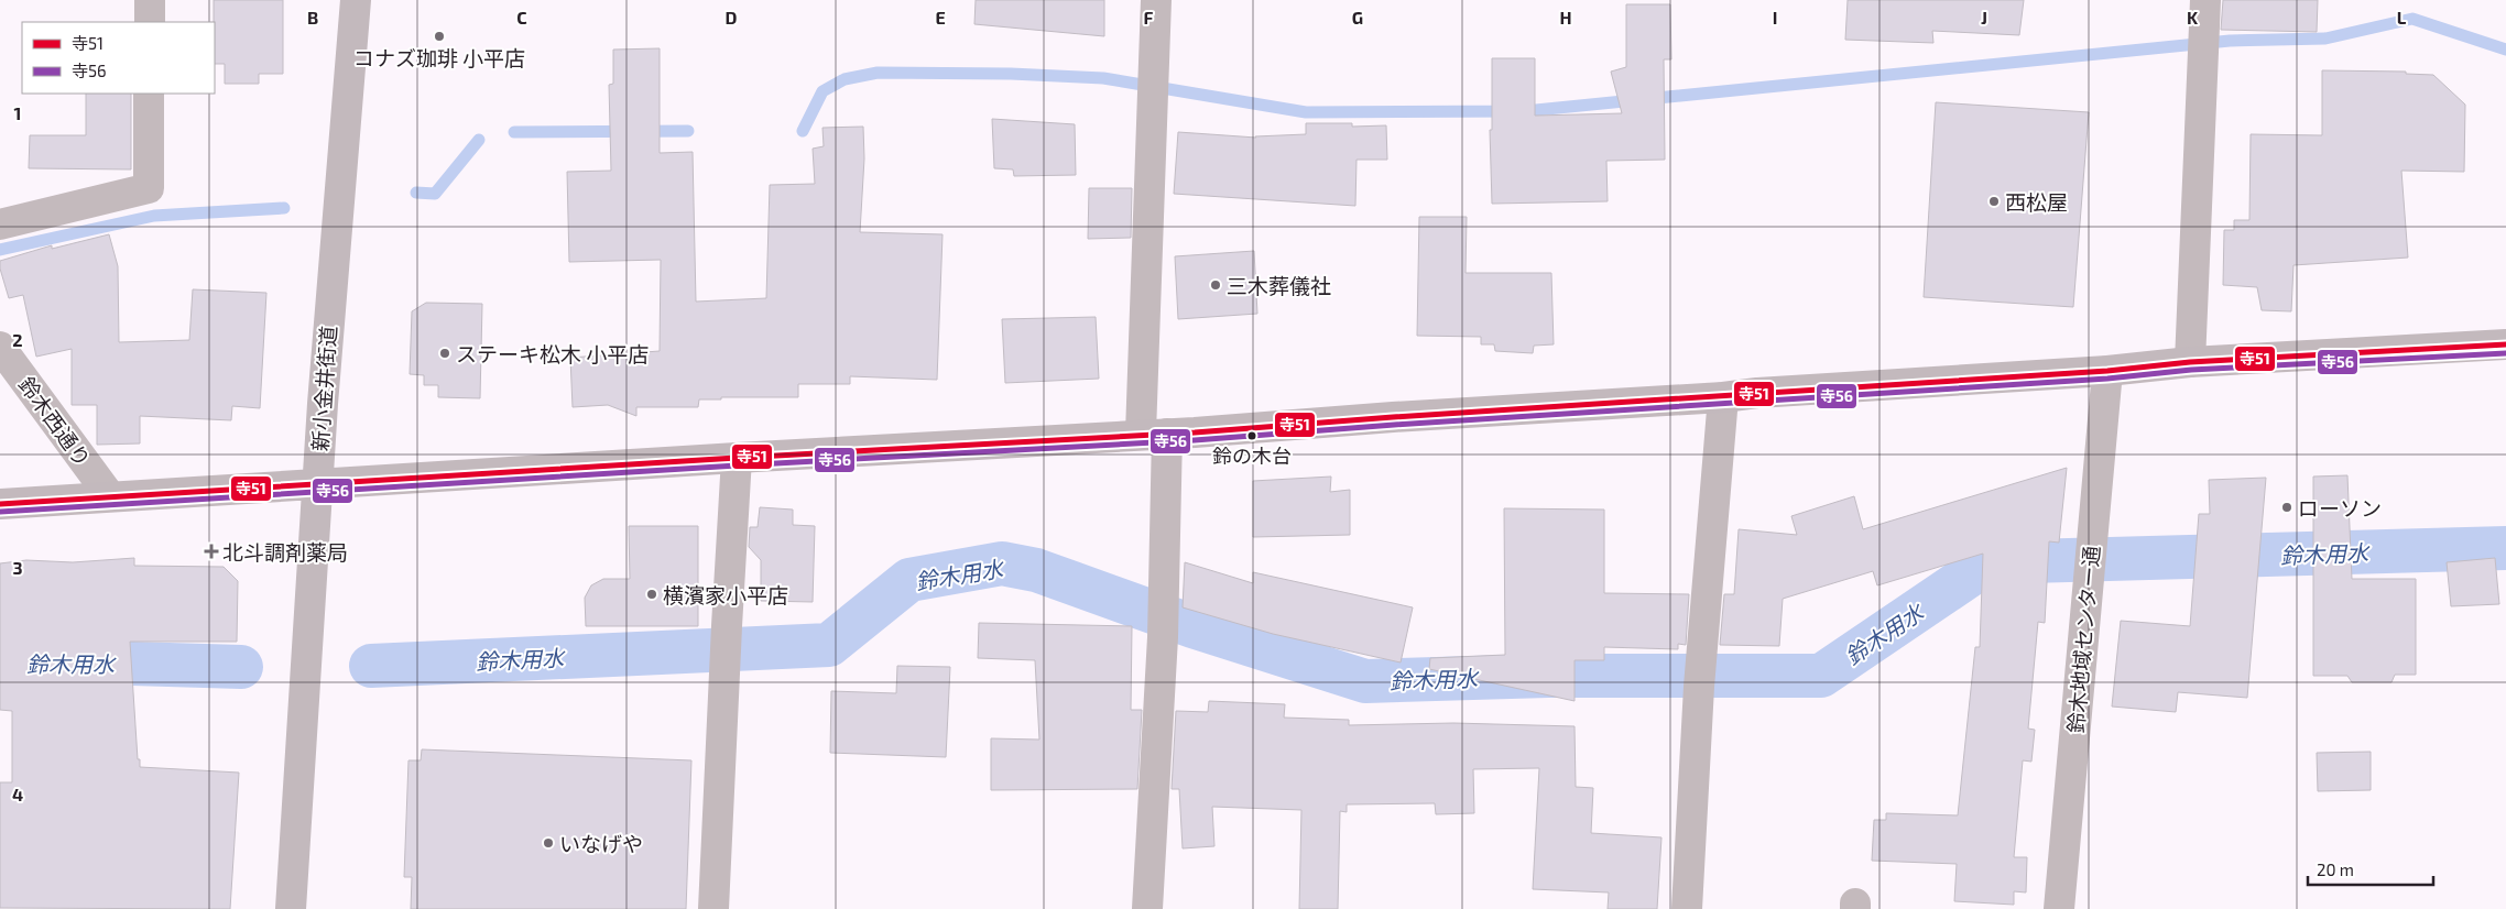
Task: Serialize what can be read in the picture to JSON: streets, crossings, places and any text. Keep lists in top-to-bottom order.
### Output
{
  "streets": {
    "main road": ["新小金井街道"],
    "street": ["鈴木西通り", "鈴木地域センター通"]
  },
  "water": ["鈴木用水"],
  "places": {
    "other": [
      "コナズ珈琲 小平店",
      "西松屋",
      "三木葬儀社",
      "ステーキ松木 小平店",
      "鈴の木台",
      "ローソン",
      "横濱家小平店",
      "いなげや"
    ],
    "health": ["北斗調剤薬局"]
  },
  "lines": ["transit line 寺51", "transit line 寺56"],
  "legend": ["寺51", "寺56"],
  "scale_bar": "20 m",
  "grid": {
    "columns": [
      "B",
      "C",
      "D",
      "E",
      "F",
      "G",
      "H",
      "I",
      "J",
      "K",
      "L"
    ],
    "rows": [
      "1",
      "2",
      "3",
      "4"
    ]
  }
}
